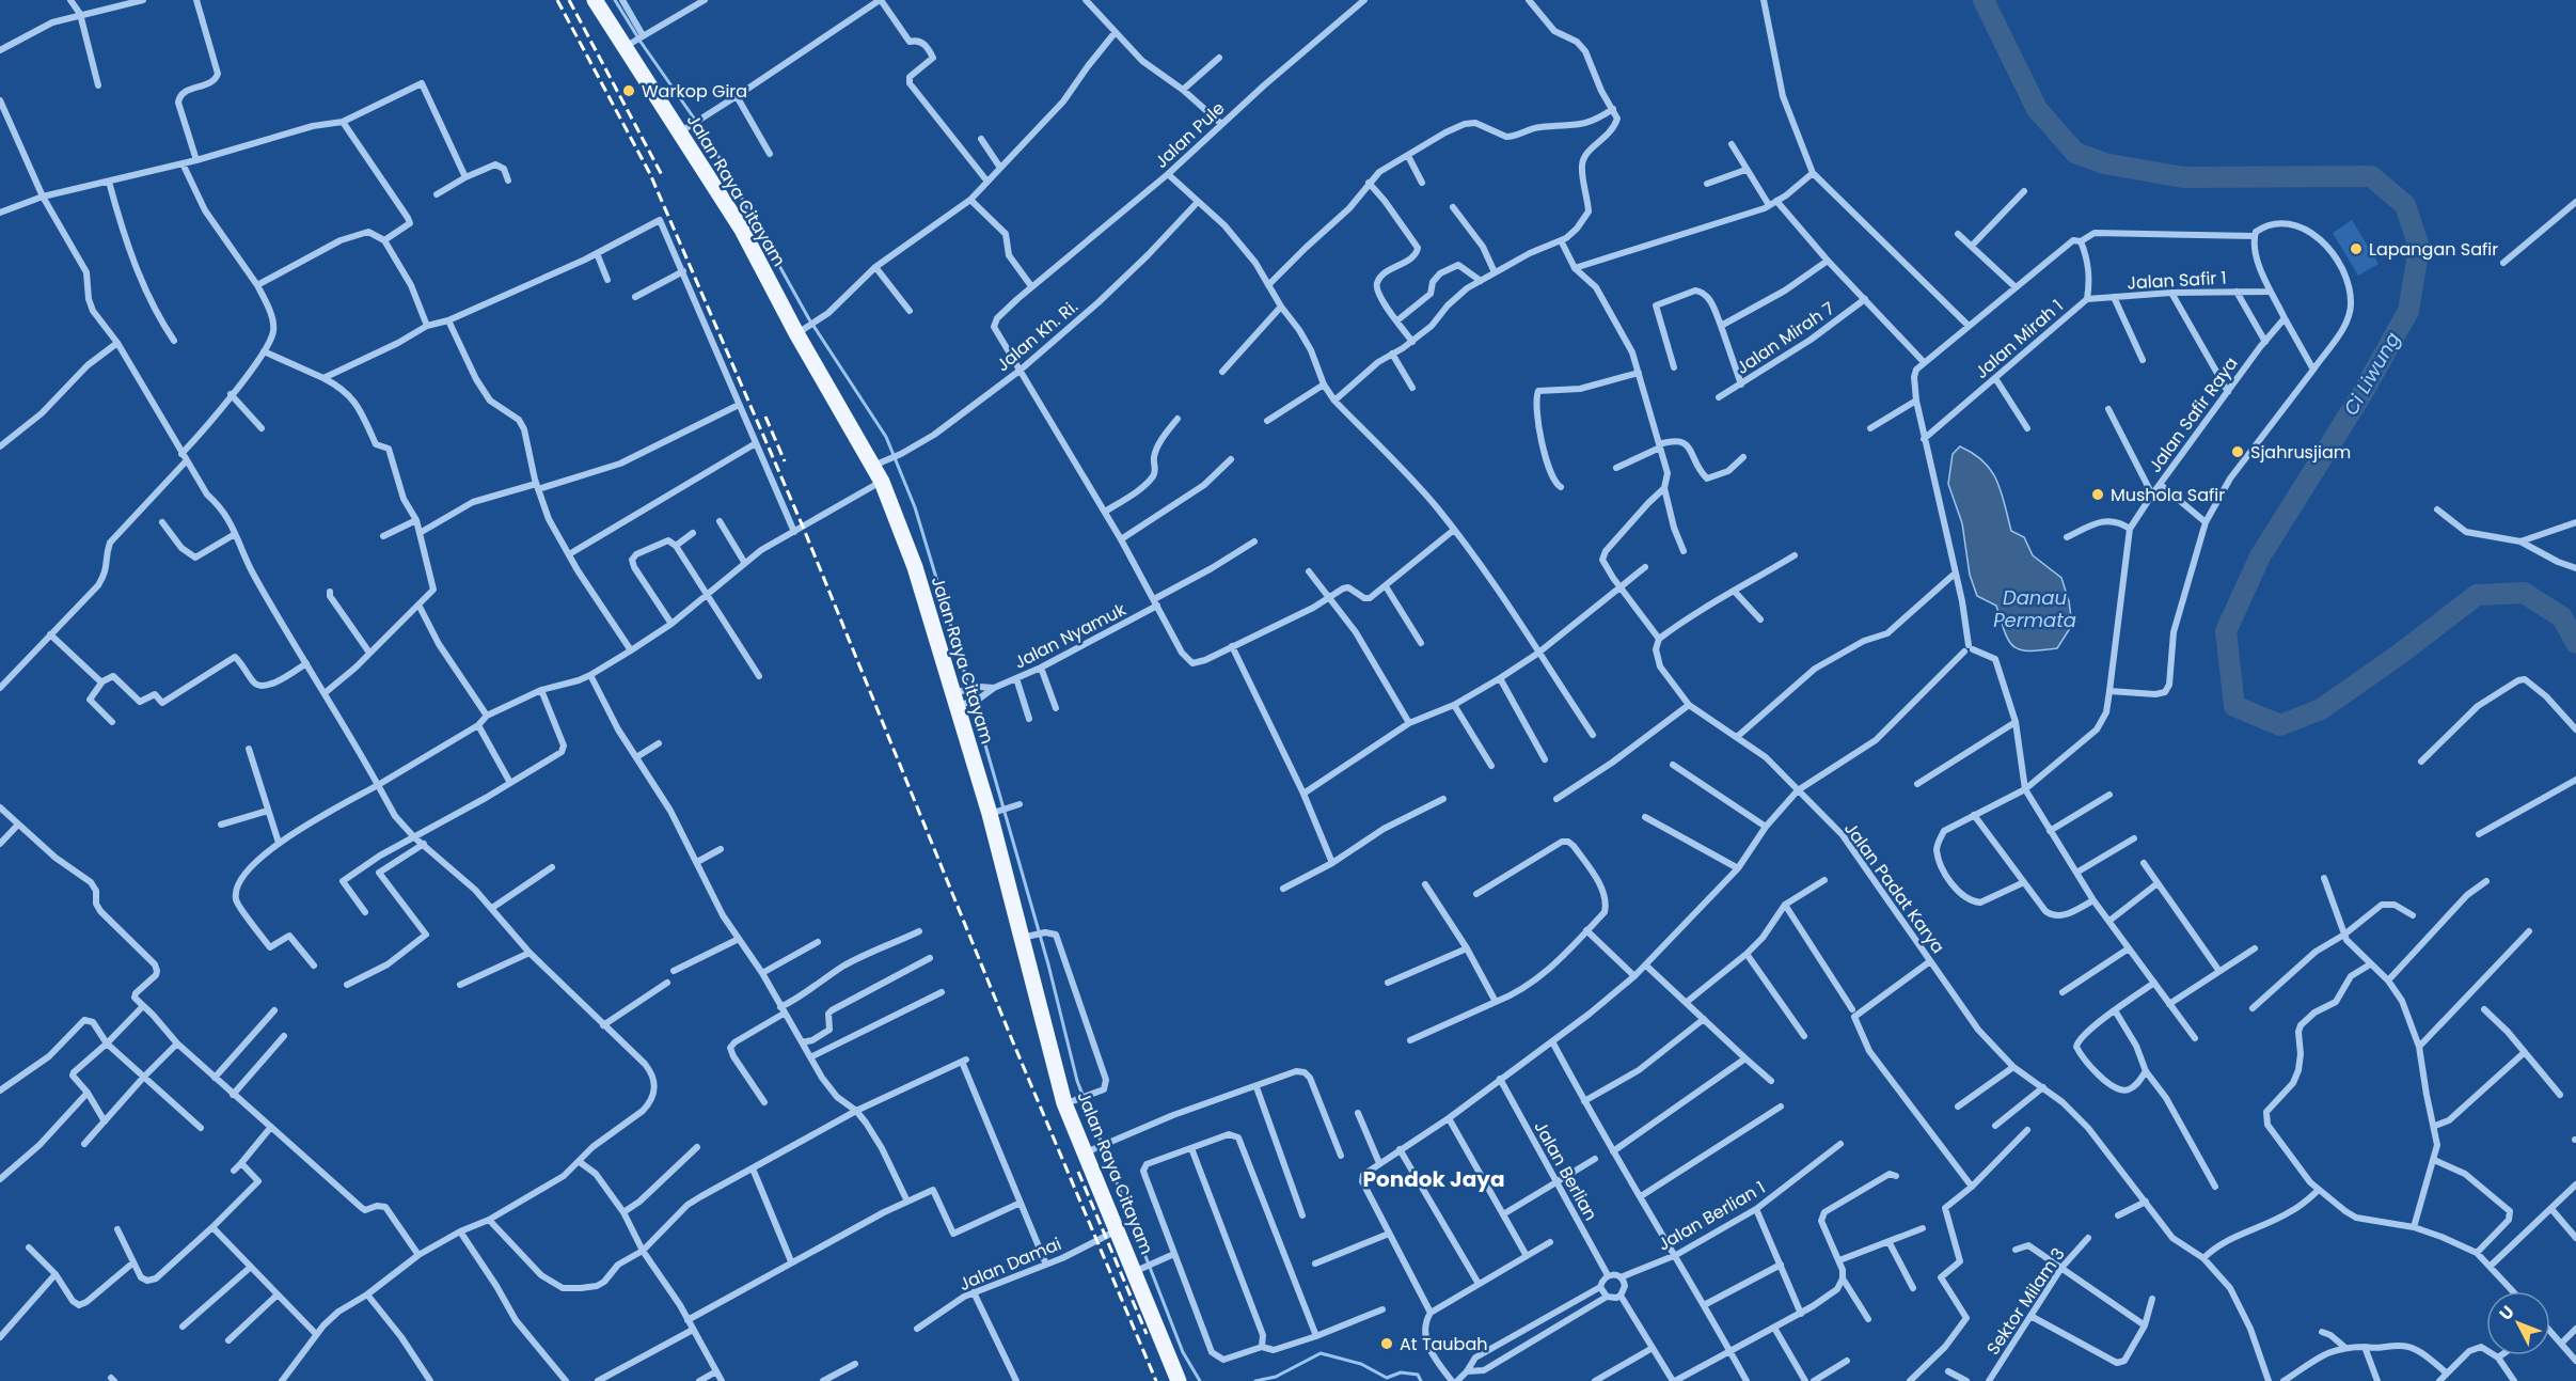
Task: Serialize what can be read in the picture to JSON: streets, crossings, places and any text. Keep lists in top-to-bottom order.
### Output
{
  "streets": {
    "main road": ["Jalan Raya Citayam"],
    "street": [
      "Jalan Pule",
      "Jalan Safir 1",
      "Jalan Kh. Ri.",
      "Jalan Mirah 7",
      "Jalan Mirah 1",
      "Jalan Safir Raya",
      "Jalan Nyamuk",
      "Jalan Padat Karya",
      "Jalan Berlian",
      "Jalan Berlian 1",
      "Jalan Damai",
      "Sektor Milam 3"
    ]
  },
  "crossings": [
    ["Jalan Pule", "Jalan Kh. Ri."],
    ["Jalan Raya Citayam", "Jalan Kh. Ri."],
    ["Jalan Raya Citayam", "Jalan Nyamuk"],
    ["Jalan Raya Citayam", "Jalan Damai"],
    ["Jalan Safir 1", "Jalan Mirah 1"],
    ["Jalan Berlian", "Jalan Berlian 1"]
  ],
  "districts": ["Pondok Jaya"],
  "water": ["Ci Liwung", "Danau Permata"],
  "places": [
    "Warkop Gira",
    "Lapangan Safir",
    "Sjahrusjiam",
    "Mushola Safir",
    "At Taubah"
  ],
  "north": "top left"
}
